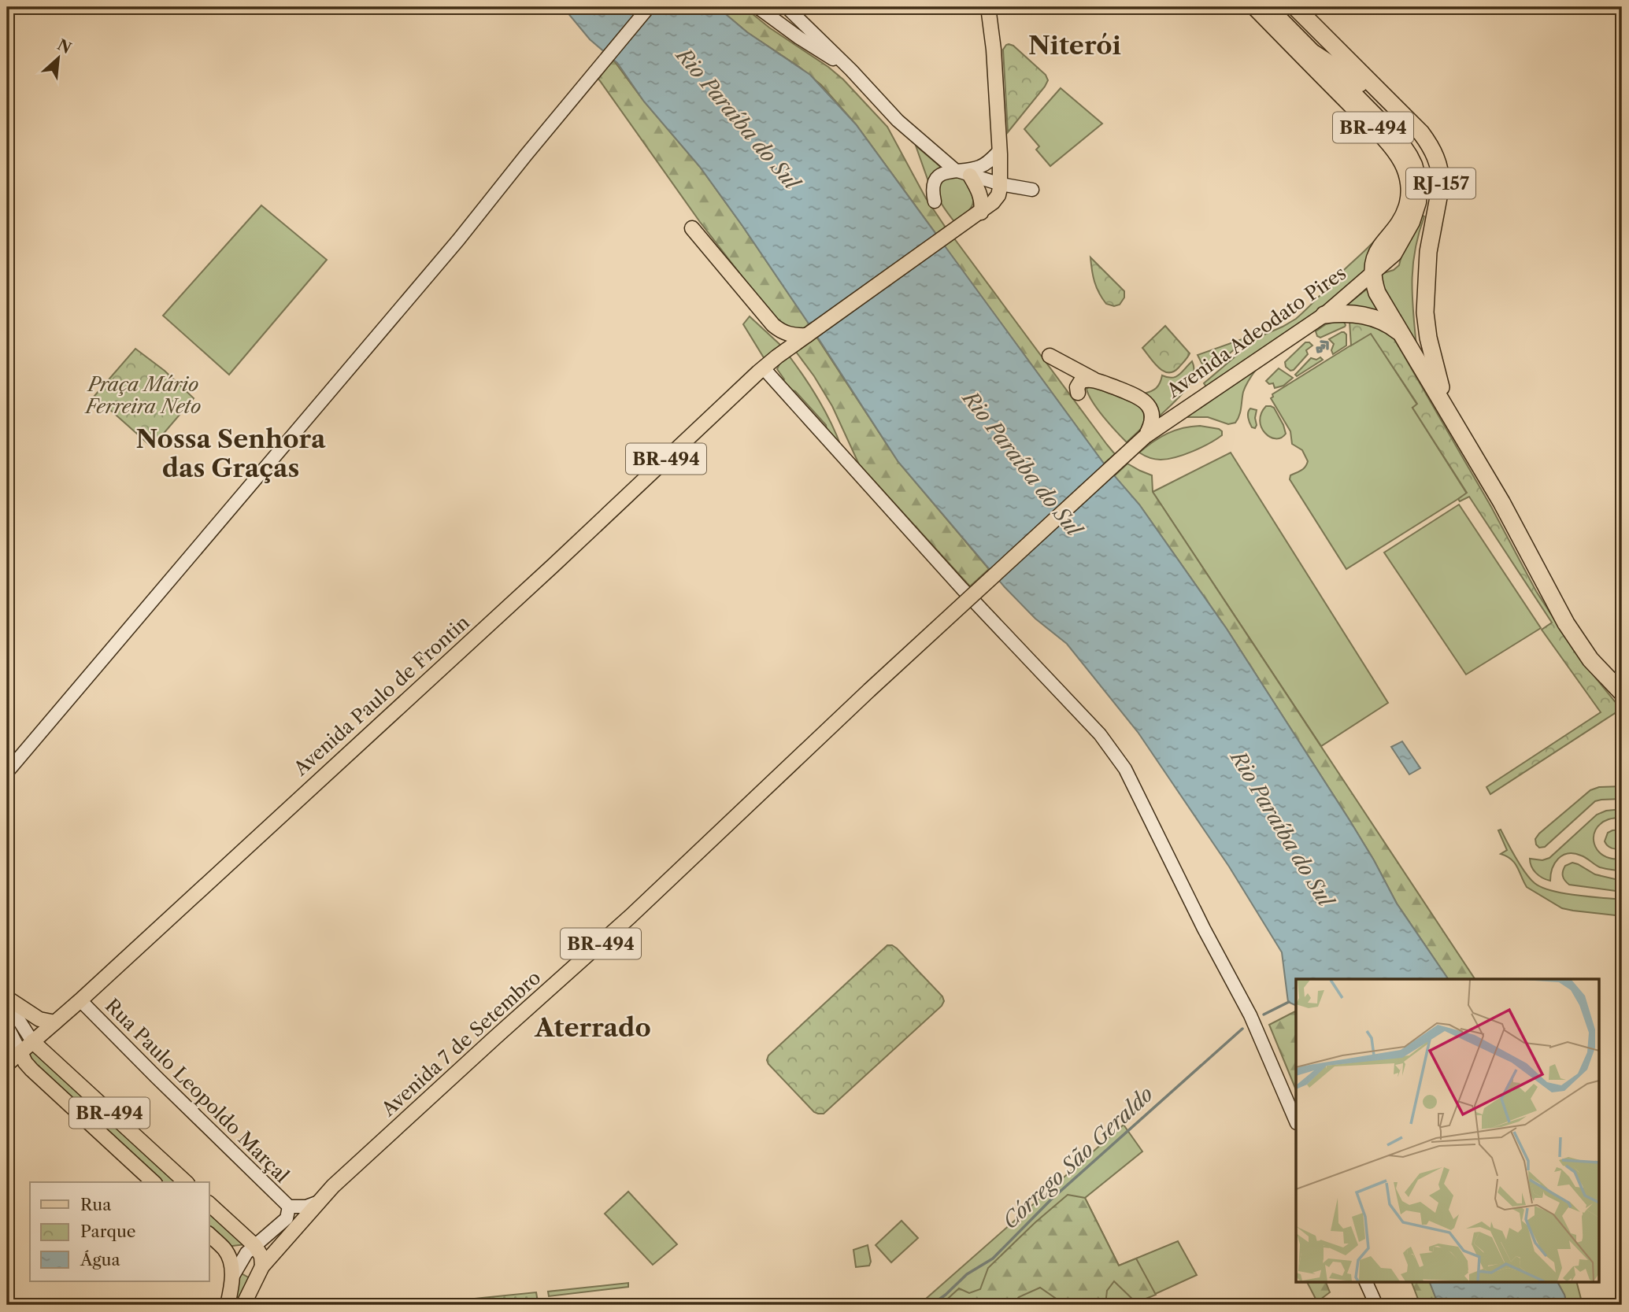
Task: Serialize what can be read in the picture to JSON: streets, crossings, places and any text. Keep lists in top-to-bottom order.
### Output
{
  "streets": {
    "highway": ["BR-494", "RJ-157", "Avenida Adeodato Pires"],
    "main road": ["Avenida Paulo de Frontin", "Avenida 7 de Setembro"],
    "street": ["Rua Paulo Leopoldo Marçal"]
  },
  "crossings": [
    ["BR-494", "Avenida Adeodato Pires"],
    ["BR-494", "Avenida Paulo de Frontin"],
    ["Avenida Adeodato Pires", "Avenida 7 de Setembro"],
    ["Avenida Paulo de Frontin", "Rua Paulo Leopoldo Marçal"],
    ["Avenida 7 de Setembro", "Rua Paulo Leopoldo Marçal"]
  ],
  "districts": ["Niterói", "Nossa Senhora das Graças", "Aterrado"],
  "water": ["Rio Paraíba do Sul", "Córrego São Geraldo"],
  "parks": ["Praça Mário Ferreira Neto"],
  "legend": ["Rua", "Parque", "Água"],
  "north": "top right"
}
